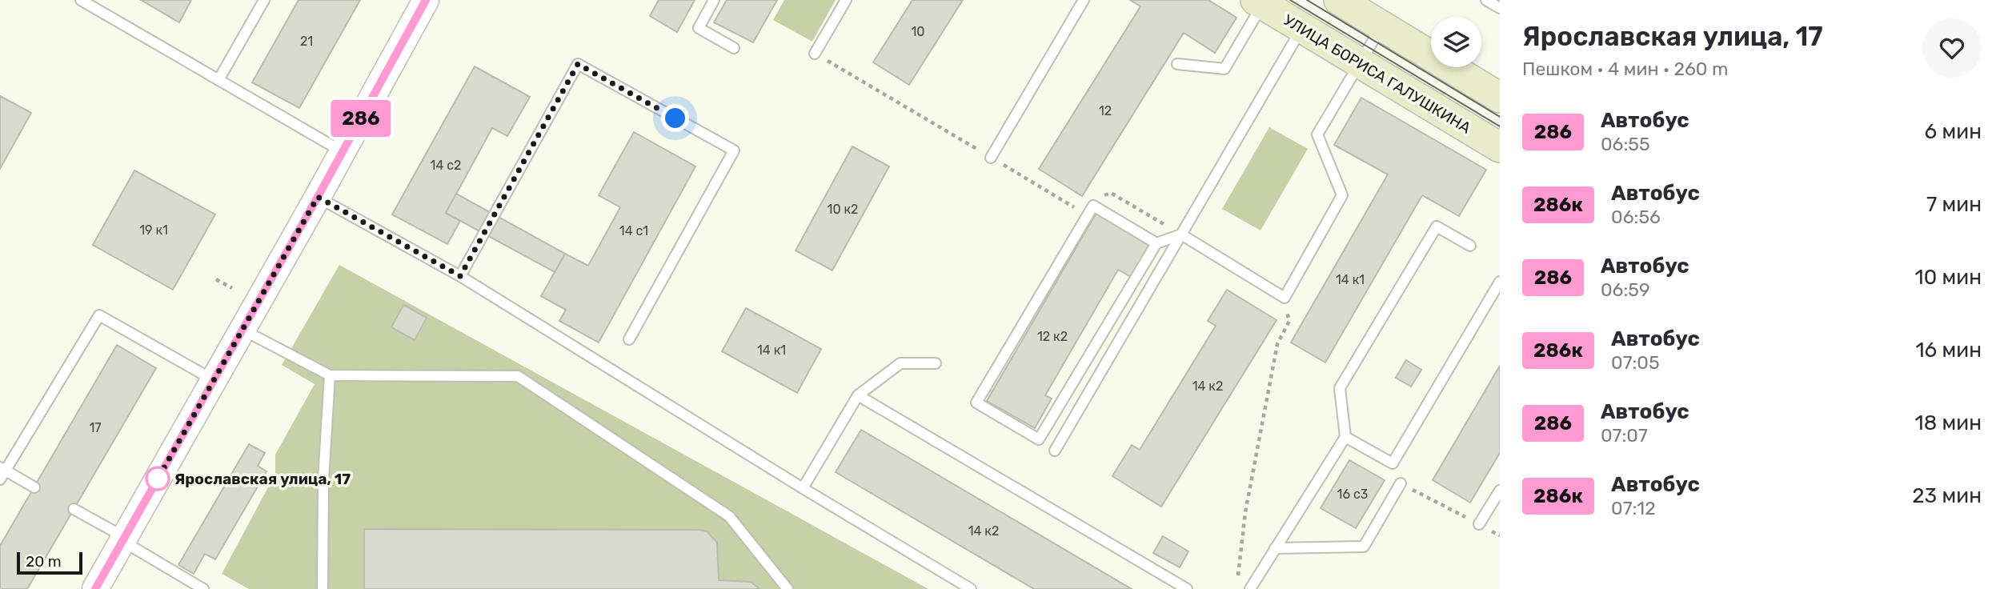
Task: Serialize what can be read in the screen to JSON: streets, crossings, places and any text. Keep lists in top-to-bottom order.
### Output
{
  "streets": {
    "main road": ["УЛИЦА БОРИСА ГАЛУШКИНА"]
  },
  "places": ["Ярославская улица, 17"],
  "lines": ["bus line 286"],
  "house_numbers": [
    "10",
    "21",
    "12",
    "14 c2",
    "10 к2",
    "19 к1",
    "14 c1",
    "14 к1",
    "12 к2",
    "14 к1",
    "14 к2",
    "17",
    "16 с3",
    "14 к2"
  ],
  "scale_bar": "20 m",
  "page": {
    "on_map": "286",
    "heading": ["Ярославская улица, 17", "Пешком · 4 мин · 260 m"],
    "list": [
      {
        "mark": "286",
        "name": "Автобус",
        "note": "06:55",
        "value": "6 мин"
      },
      {
        "mark": "286к",
        "name": "Автобус",
        "note": "06:56",
        "value": "7 мин"
      },
      {
        "mark": "286",
        "name": "Автобус",
        "note": "06:59",
        "value": "10 мин"
      },
      {
        "mark": "286к",
        "name": "Автобус",
        "note": "07:05",
        "value": "16 мин"
      },
      {
        "mark": "286",
        "name": "Автобус",
        "note": "07:07",
        "value": "18 мин"
      },
      {
        "mark": "286к",
        "name": "Автобус",
        "note": "07:12",
        "value": "23 мин"
      }
    ],
    "scale": "20 m"
  }
}
